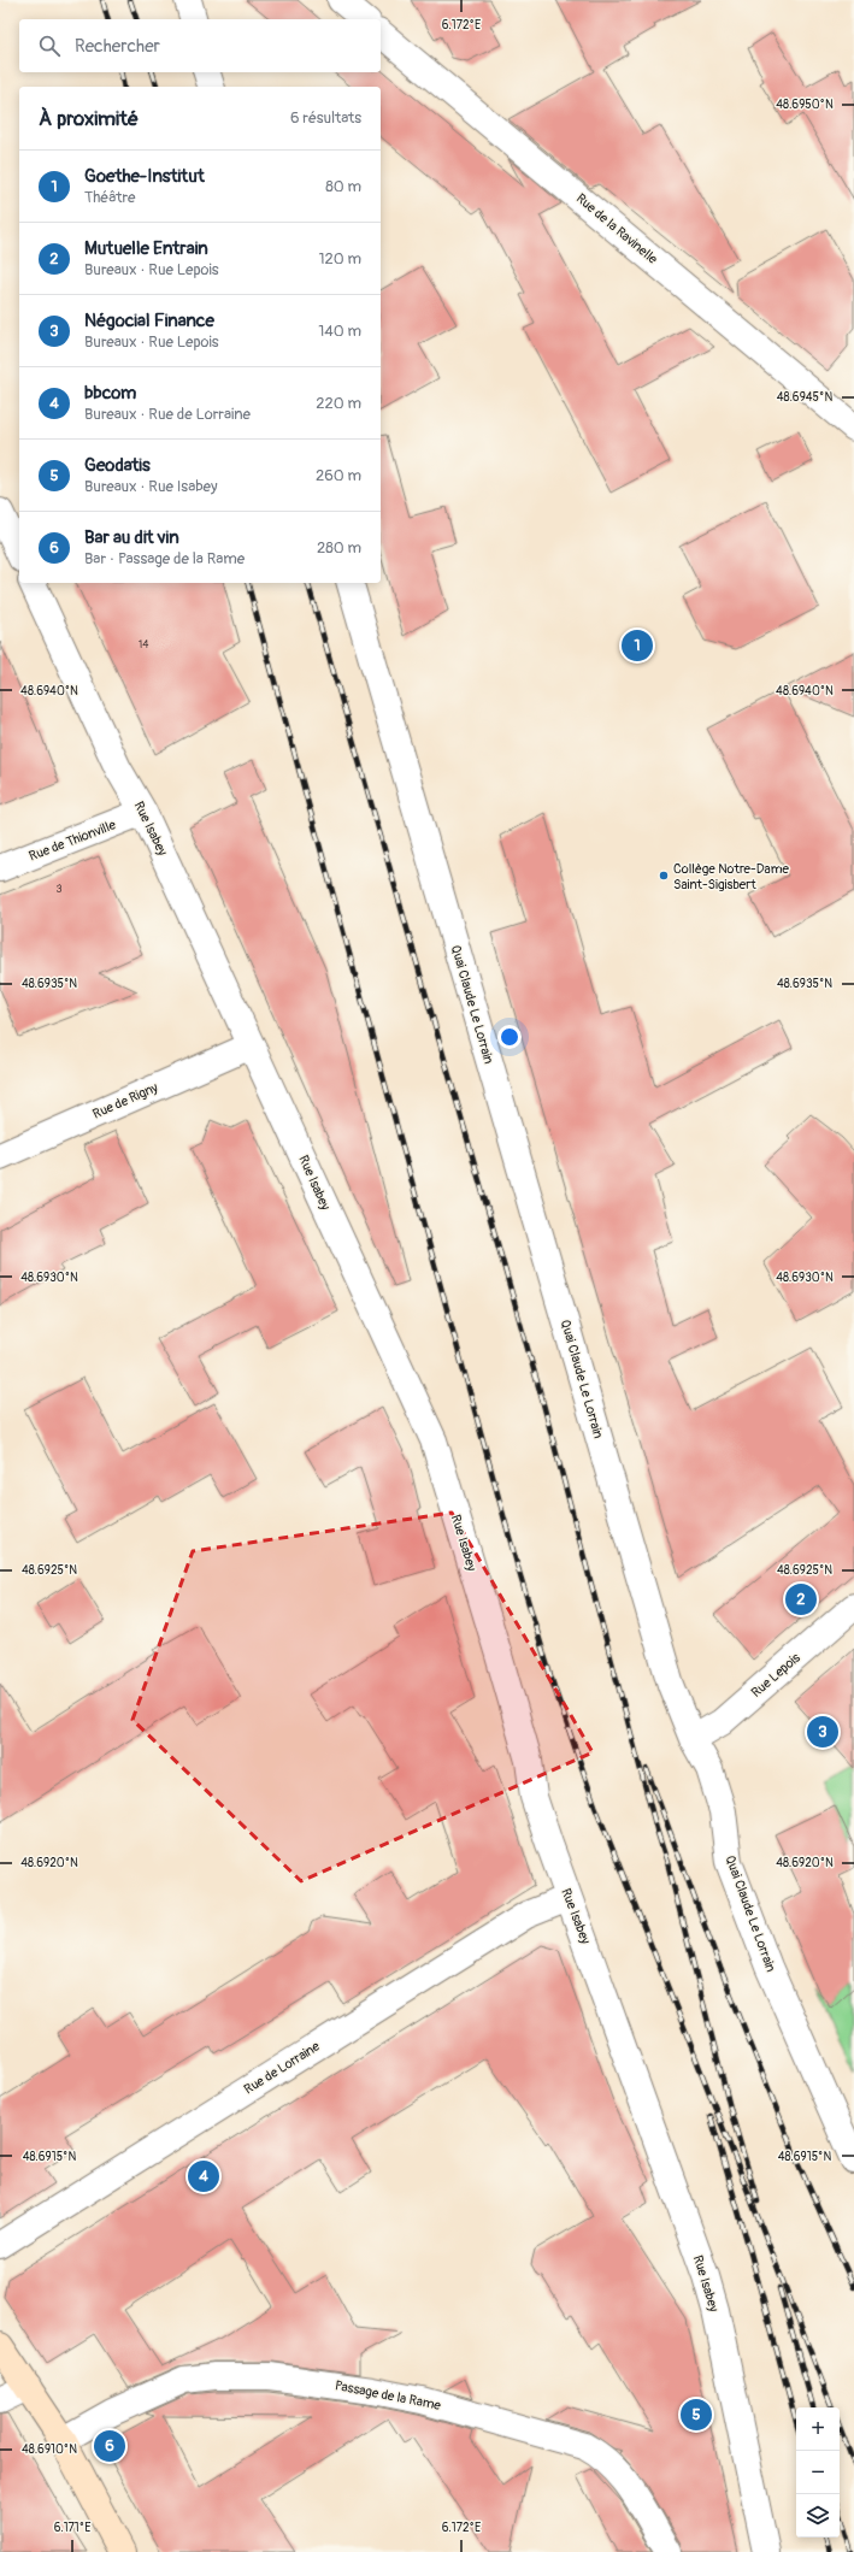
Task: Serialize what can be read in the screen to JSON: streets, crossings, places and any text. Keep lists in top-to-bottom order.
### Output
{
  "streets": {
    "street": [
      "Rue de la Ravinelle",
      "Rue Isabey",
      "Rue de Thionville",
      "Quai Claude Le Lorrain",
      "Rue de Rigny",
      "Rue Lepois",
      "Rue de Lorraine",
      "Passage de la Rame"
    ]
  },
  "crossings": [
    ["Rue Isabey", "Rue de Thionville"],
    ["Rue Isabey", "Rue de Rigny"],
    ["Rue Isabey", "Rue de Lorraine"],
    ["Quai Claude Le Lorrain", "Rue Lepois"]
  ],
  "places": ["Collège Notre-Dame Saint-Sigisbert"],
  "house_numbers": ["14", "3"],
  "page": {
    "search": "Rechercher",
    "heading": ["À proximité", "6 résultats"],
    "list": [
      {
        "mark": "1",
        "name": "Goethe-Institut",
        "note": "Théâtre",
        "value": "80 m"
      },
      {
        "mark": "2",
        "name": "Mutuelle Entrain",
        "note": "Bureaux · Rue Lepois",
        "value": "120 m"
      },
      {
        "mark": "3",
        "name": "Négocial Finance",
        "note": "Bureaux · Rue Lepois",
        "value": "140 m"
      },
      {
        "mark": "4",
        "name": "bbcom",
        "note": "Bureaux · Rue de Lorraine",
        "value": "220 m"
      },
      {
        "mark": "5",
        "name": "Geodatis",
        "note": "Bureaux · Rue Isabey",
        "value": "260 m"
      },
      {
        "mark": "6",
        "name": "Bar au dit vin",
        "note": "Bar · Passage de la Rame",
        "value": "280 m"
      }
    ],
    "pins": [
      "1",
      "2",
      "3",
      "4",
      "5",
      "6"
    ],
    "map_buttons": ["+", "−"]
  },
  "coordinates": [
    "6.172°E",
    "48.6950°N",
    "48.6945°N",
    "48.6940°N",
    "48.6935°N",
    "48.6930°N",
    "48.6925°N",
    "48.6920°N",
    "48.6915°N",
    "48.6910°N",
    "6.171°E"
  ]
}
